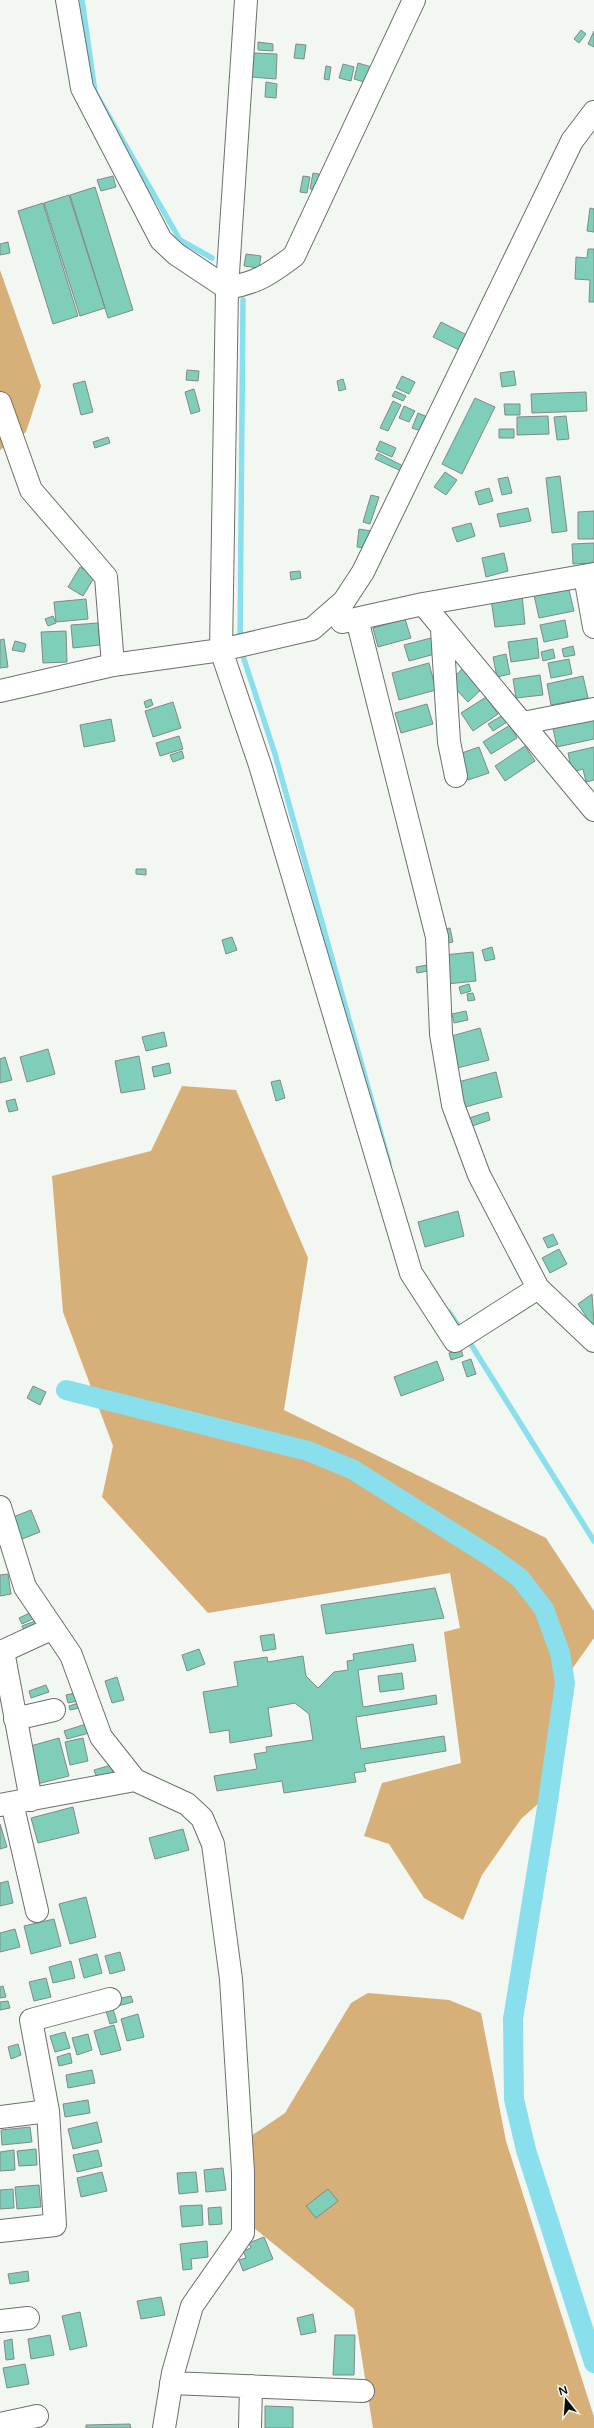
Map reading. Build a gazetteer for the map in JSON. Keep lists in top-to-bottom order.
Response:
{
  "north": "top"
}
